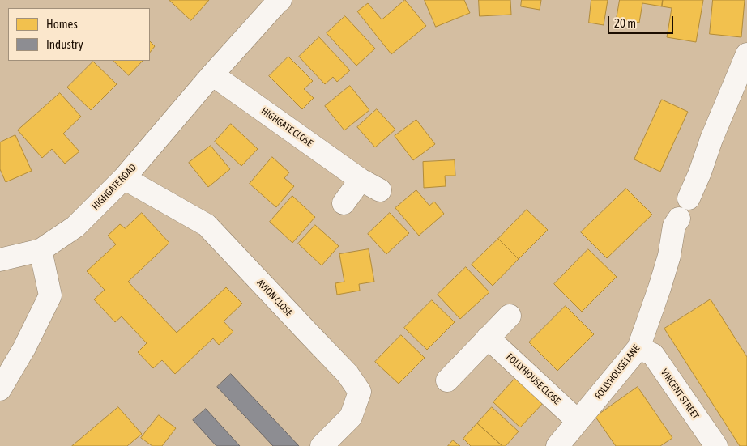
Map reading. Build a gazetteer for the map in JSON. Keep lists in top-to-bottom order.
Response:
{
  "streets": {
    "street": [
      "HIGHGATE CLOSE",
      "HIGHGATE ROAD",
      "AVION CLOSE",
      "FOLLYHOUSE LANE",
      "FOLLYHOUSE CLOSE",
      "VINCENT STREET"
    ]
  },
  "crossings": [
    ["HIGHGATE CLOSE", "HIGHGATE ROAD"],
    ["HIGHGATE ROAD", "AVION CLOSE"],
    ["FOLLYHOUSE LANE", "FOLLYHOUSE CLOSE"],
    ["FOLLYHOUSE LANE", "VINCENT STREET"]
  ],
  "legend": ["Homes", "Industry"],
  "scale_bar": "20 m"
}
